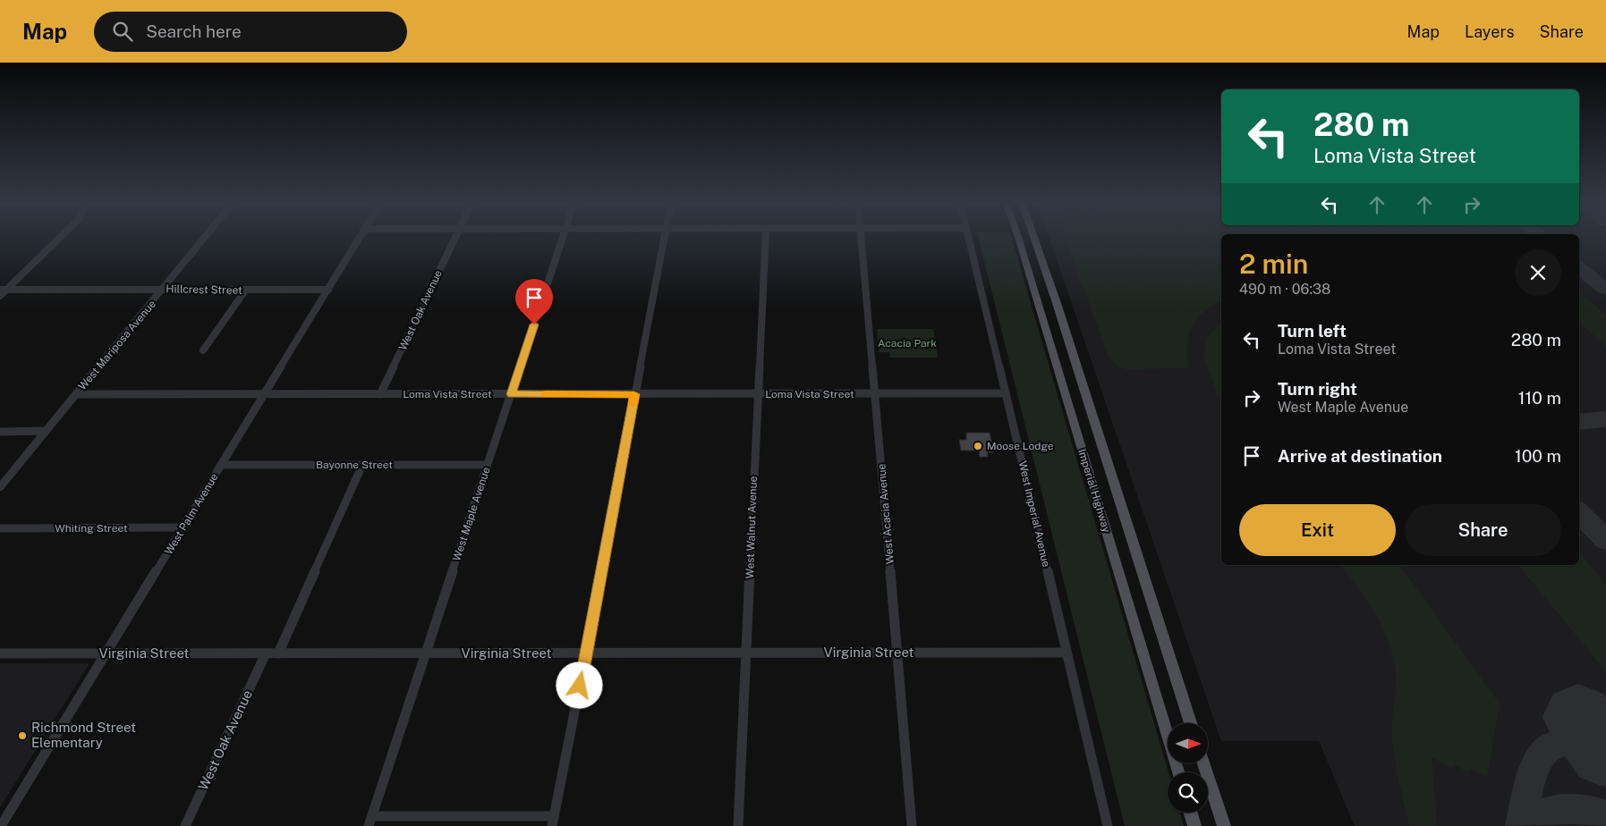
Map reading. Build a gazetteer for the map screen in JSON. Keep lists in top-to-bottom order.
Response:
{
  "streets": {
    "main road": ["Imperial Highway"],
    "street": [
      "Hillcrest Street",
      "West Oak Avenue",
      "West Mariposa Avenue",
      "Loma Vista Street",
      "Bayonne Street",
      "West Palm Avenue",
      "West Maple Avenue",
      "West Acacia Avenue",
      "West Imperial Avenue",
      "West Walnut Avenue",
      "Whiting Street",
      "Virginia Street"
    ]
  },
  "crossings": [
    ["Hillcrest Street", "West Mariposa Avenue"],
    ["Hillcrest Street", "West Palm Avenue"],
    ["West Oak Avenue", "Loma Vista Street"],
    ["West Oak Avenue", "Virginia Street"],
    ["West Mariposa Avenue", "Loma Vista Street"],
    ["Loma Vista Street", "West Palm Avenue"],
    ["Loma Vista Street", "West Maple Avenue"],
    ["Loma Vista Street", "West Acacia Avenue"],
    ["Loma Vista Street", "West Imperial Avenue"],
    ["Loma Vista Street", "West Walnut Avenue"],
    ["Bayonne Street", "West Palm Avenue"],
    ["Bayonne Street", "West Maple Avenue"],
    ["West Palm Avenue", "Whiting Street"],
    ["West Palm Avenue", "Virginia Street"],
    ["West Maple Avenue", "Virginia Street"],
    ["West Acacia Avenue", "Virginia Street"],
    ["West Imperial Avenue", "Virginia Street"],
    ["West Walnut Avenue", "Virginia Street"]
  ],
  "parks": ["Acacia Park"],
  "places": ["Moose Lodge", "Richmond Street Elementary"],
  "north": "right",
  "page": {
    "header": "Map",
    "search": "Search here",
    "nav": ["Map", "Layers", "Share"],
    "turn": ["280 m", "Loma Vista Street"],
    "heading": ["2 min", "490 m · 06:38"],
    "list": [
      {
        "name": "Turn left",
        "note": "Loma Vista Street",
        "value": "280 m"
      },
      {
        "name": "Turn right",
        "note": "West Maple Avenue",
        "value": "110 m"
      },
      {
        "name": "Arrive at destination",
        "value": "100 m"
      }
    ],
    "buttons": ["Exit", "Share"]
  }
}
